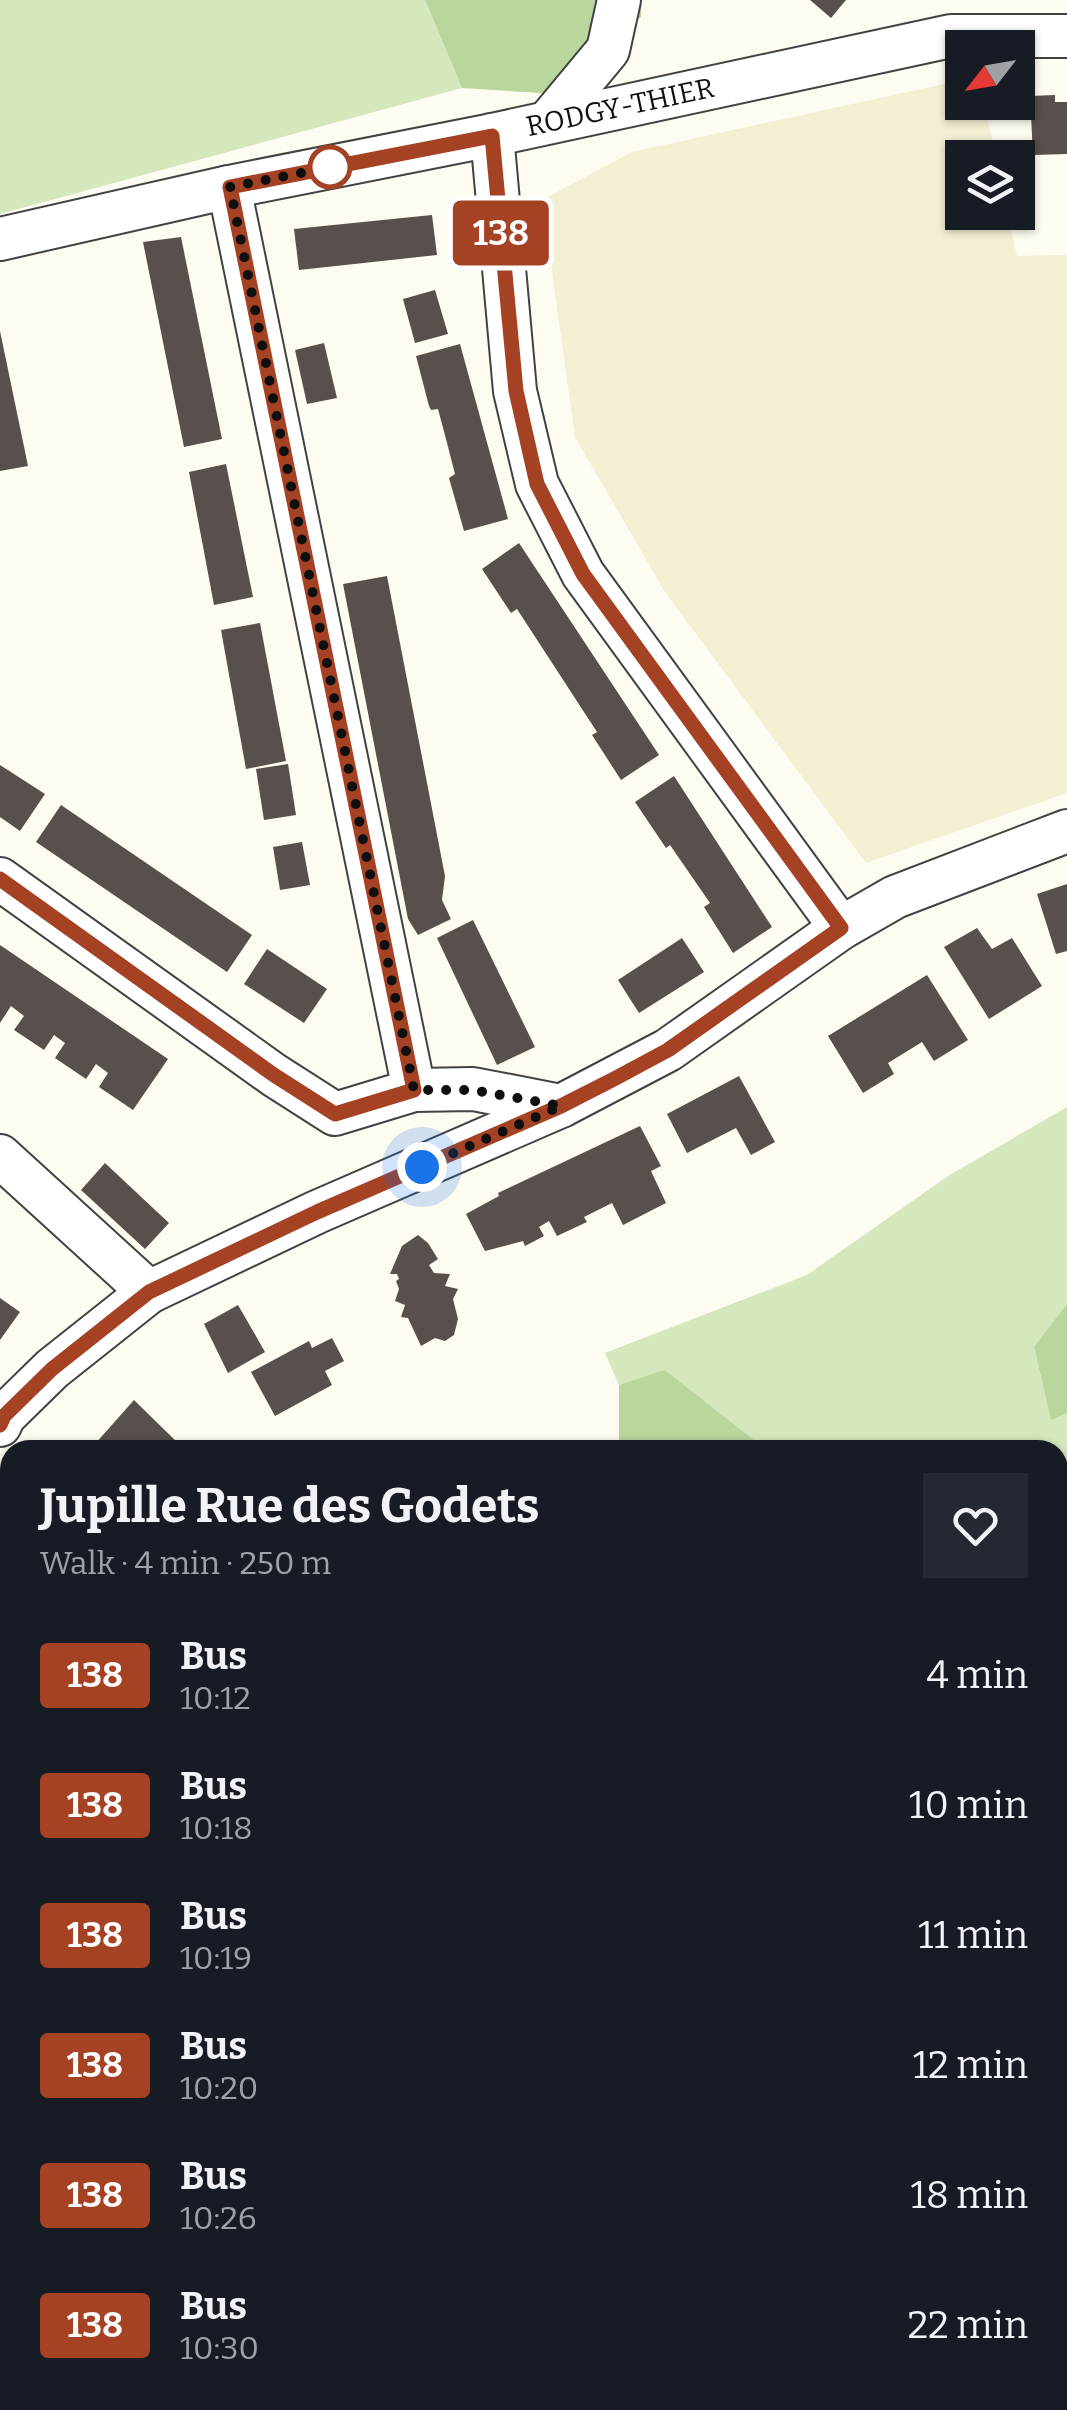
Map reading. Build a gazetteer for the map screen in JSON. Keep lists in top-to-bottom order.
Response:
{
  "streets": {
    "street": ["RODGY-THIER"]
  },
  "lines": ["bus line 138"],
  "north": "bottom left",
  "page": {
    "on_map": "138",
    "heading": ["Jupille Rue des Godets", "Walk · 4 min · 250 m"],
    "list": [
      {
        "mark": "138",
        "name": "Bus",
        "note": "10:12",
        "value": "4 min"
      },
      {
        "mark": "138",
        "name": "Bus",
        "note": "10:18",
        "value": "10 min"
      },
      {
        "mark": "138",
        "name": "Bus",
        "note": "10:19",
        "value": "11 min"
      },
      {
        "mark": "138",
        "name": "Bus",
        "note": "10:20",
        "value": "12 min"
      },
      {
        "mark": "138",
        "name": "Bus",
        "note": "10:26",
        "value": "18 min"
      },
      {
        "mark": "138",
        "name": "Bus",
        "note": "10:30",
        "value": "22 min"
      }
    ]
  }
}
